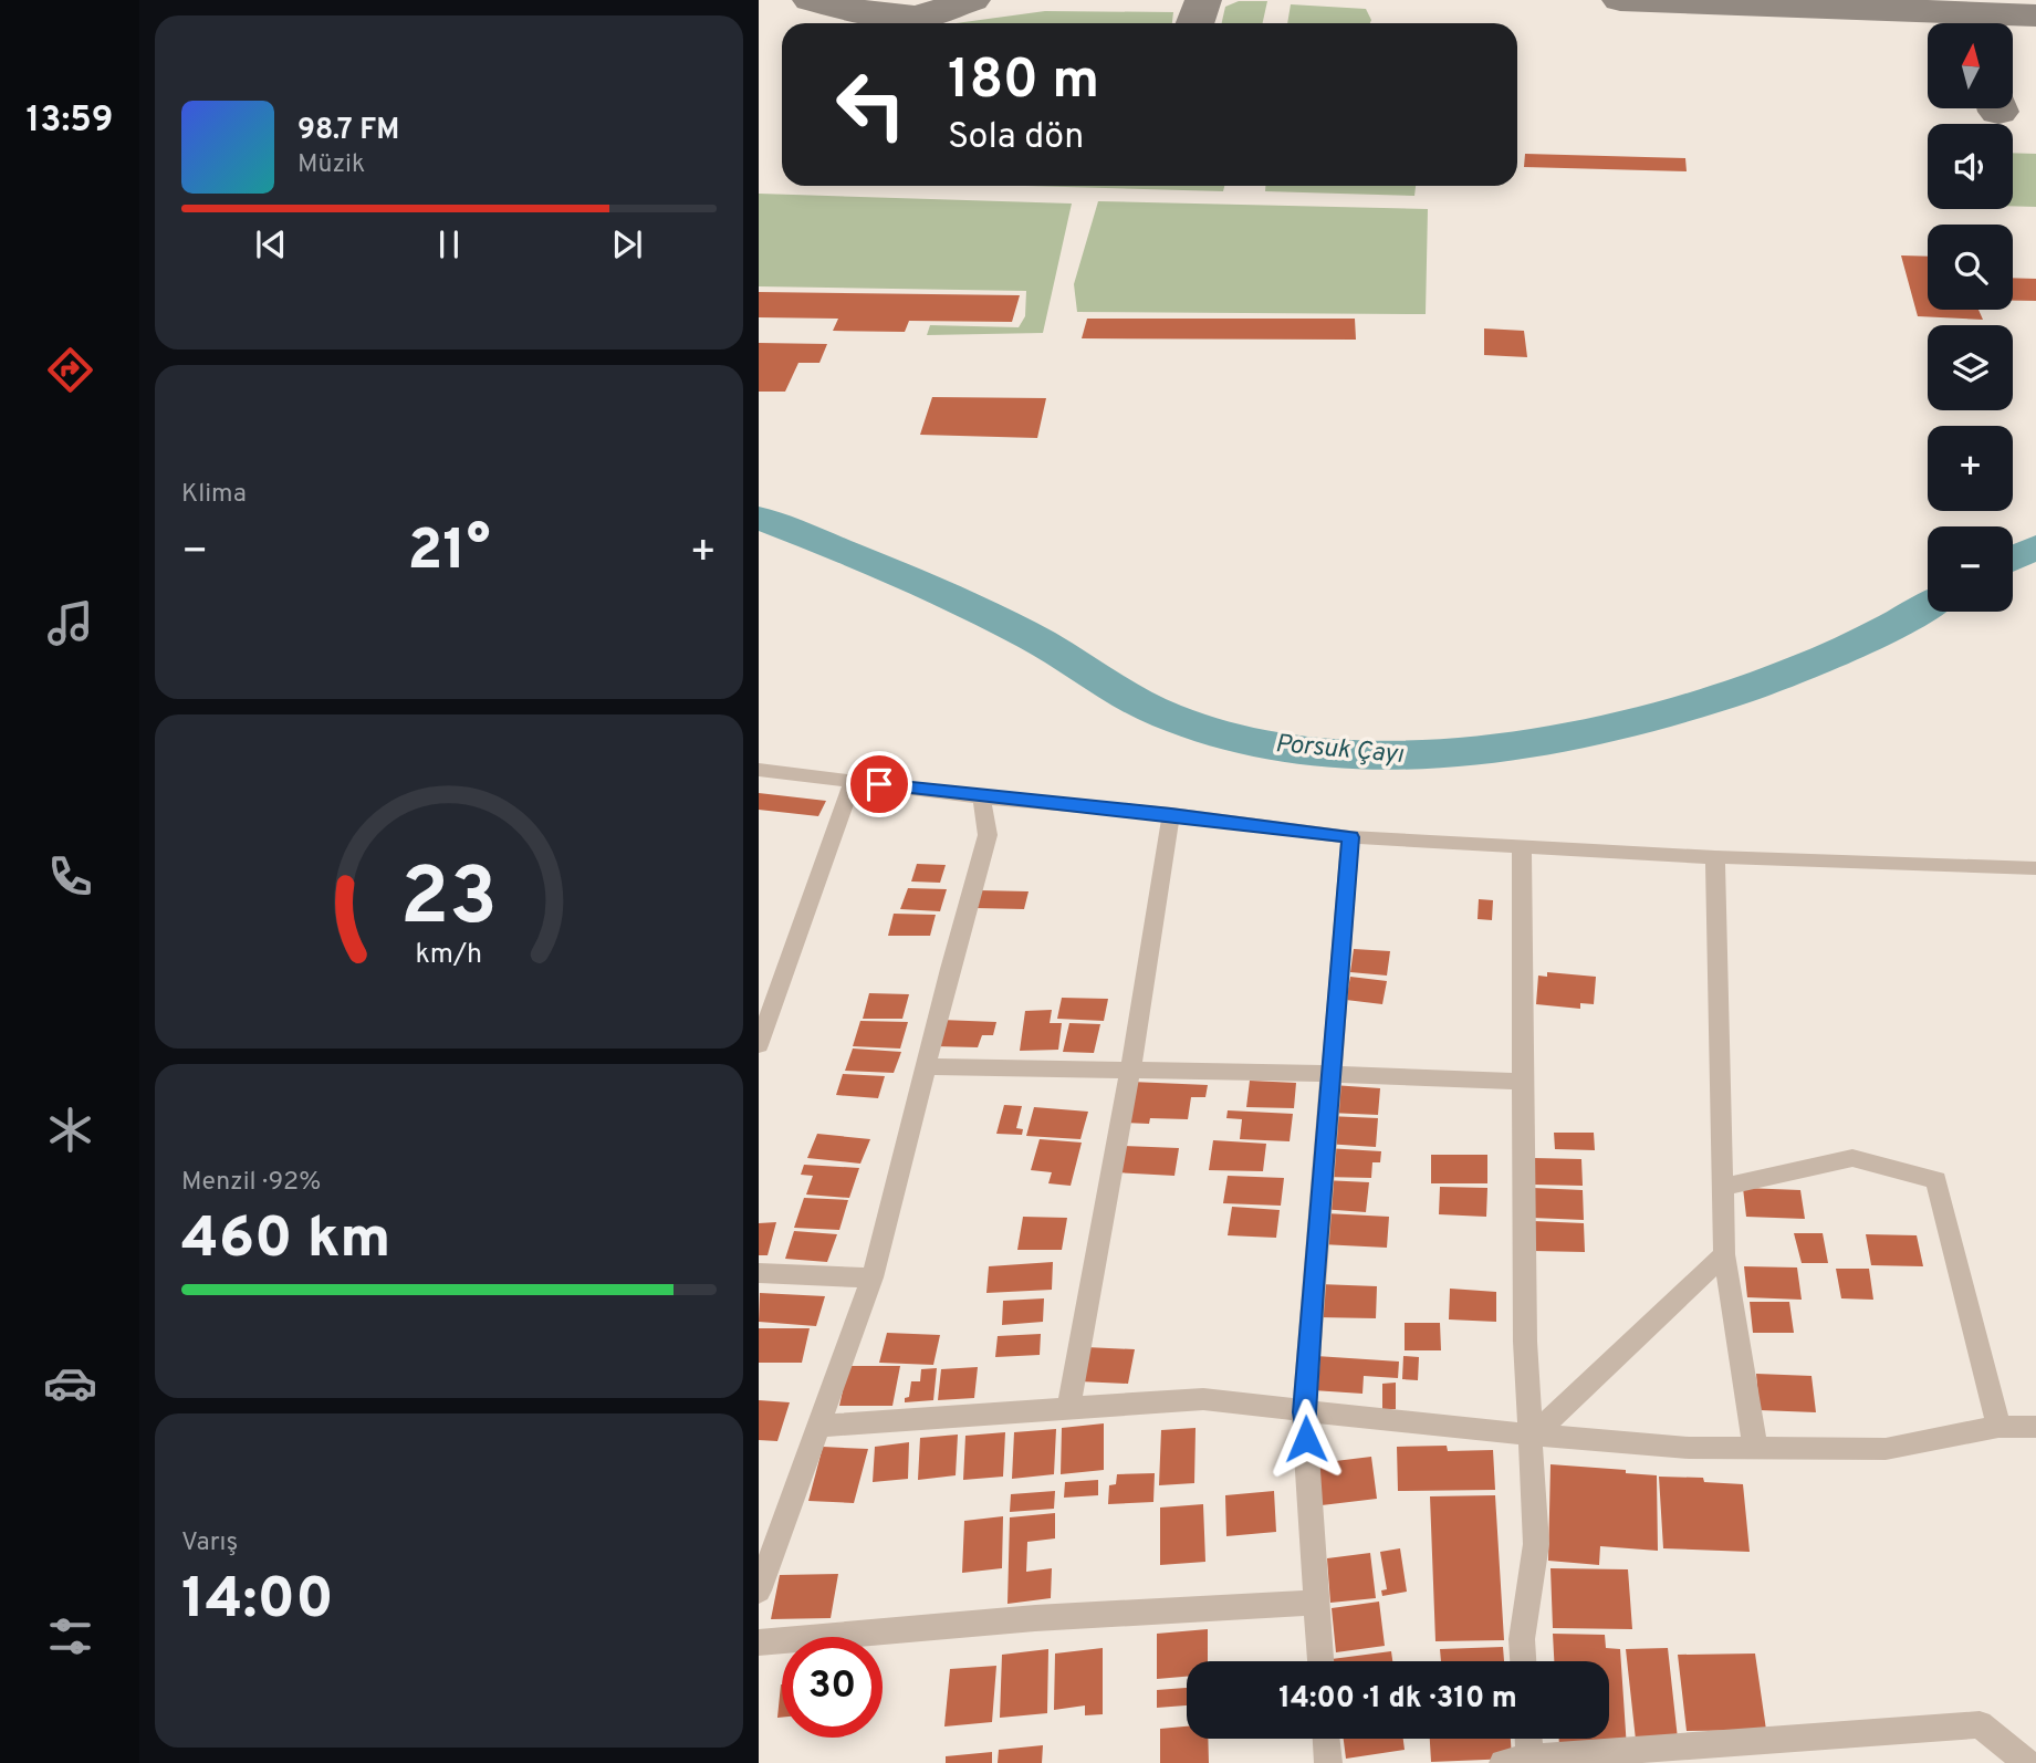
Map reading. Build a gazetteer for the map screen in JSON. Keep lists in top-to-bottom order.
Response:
{
  "water": ["Porsuk Çayı"],
  "north": "top",
  "page": {
    "tabs": "13:59",
    "map_buttons": ["+", "−"],
    "turn": ["180 m", "Sola dön"],
    "song": ["98.7 FM", "Müzik"],
    "tile": [
      "Klima",
      ["Menzil · 92%", "460 km"],
      ["Varış", "14:00"]
    ],
    "heat": ["−", "21°", "+"],
    "limit": "30",
    "trip": "14:00 · 1 dk · 310 m",
    "gauge": ["23", "km/h"]
  }
}
